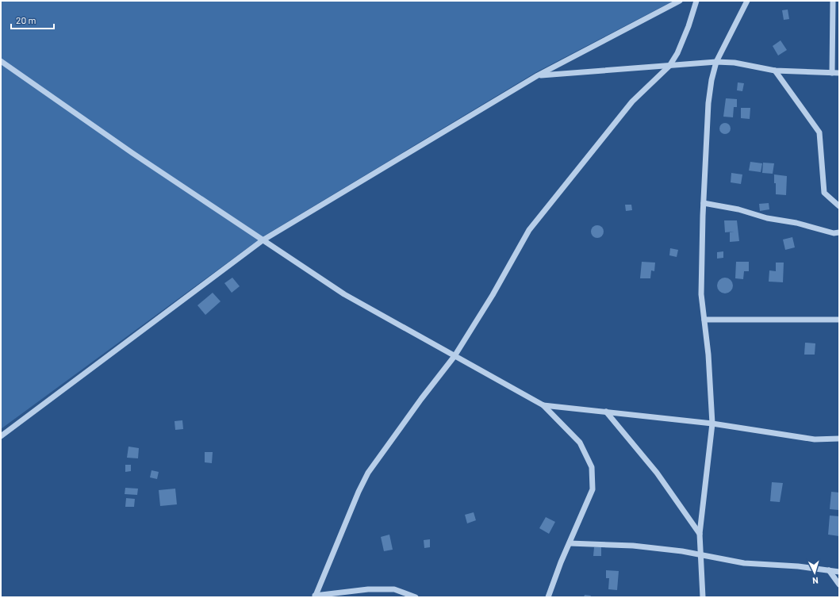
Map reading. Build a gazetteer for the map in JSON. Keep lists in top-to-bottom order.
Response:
{
  "scale_bar": "20 m",
  "north": "bottom"
}
